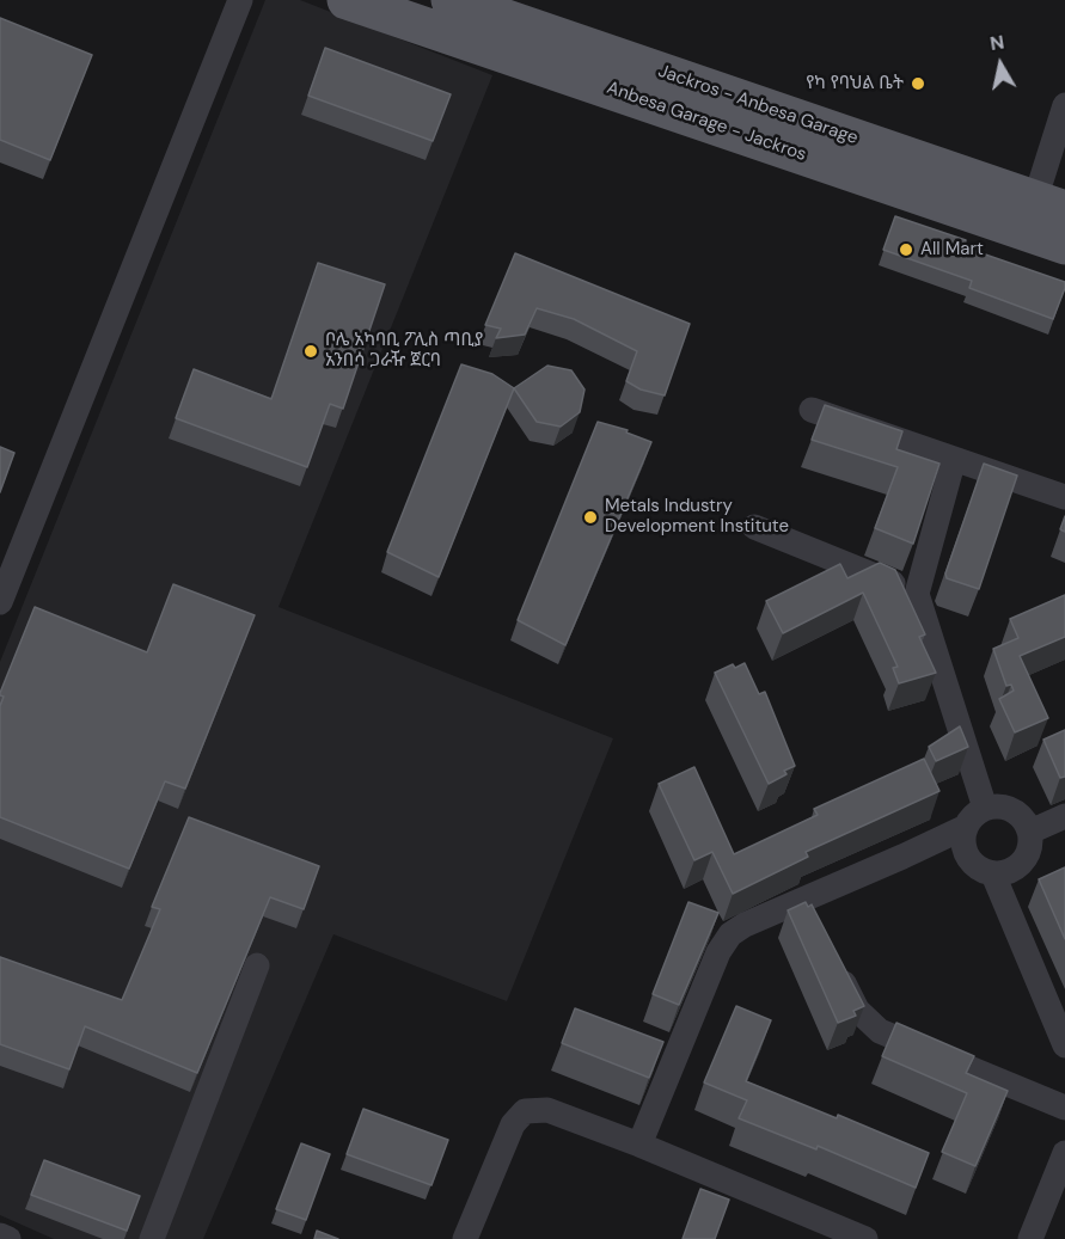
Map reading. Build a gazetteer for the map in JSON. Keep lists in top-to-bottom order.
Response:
{
  "streets": {
    "main road": ["Jackros - Anbesa Garage", "Anbesa Garage - Jackros"]
  },
  "crossings": [
    ["Jackros - Anbesa Garage", "Anbesa Garage - Jackros"]
  ],
  "places": [
    "የካ የባህል ቤት",
    "All Mart",
    "ቦሌ አካባቢ ፖሊስ ጣቢያ አንበሳ ጋራዥ ጀርባ",
    "Metals Industry Development Institute"
  ],
  "north": "top"
}
